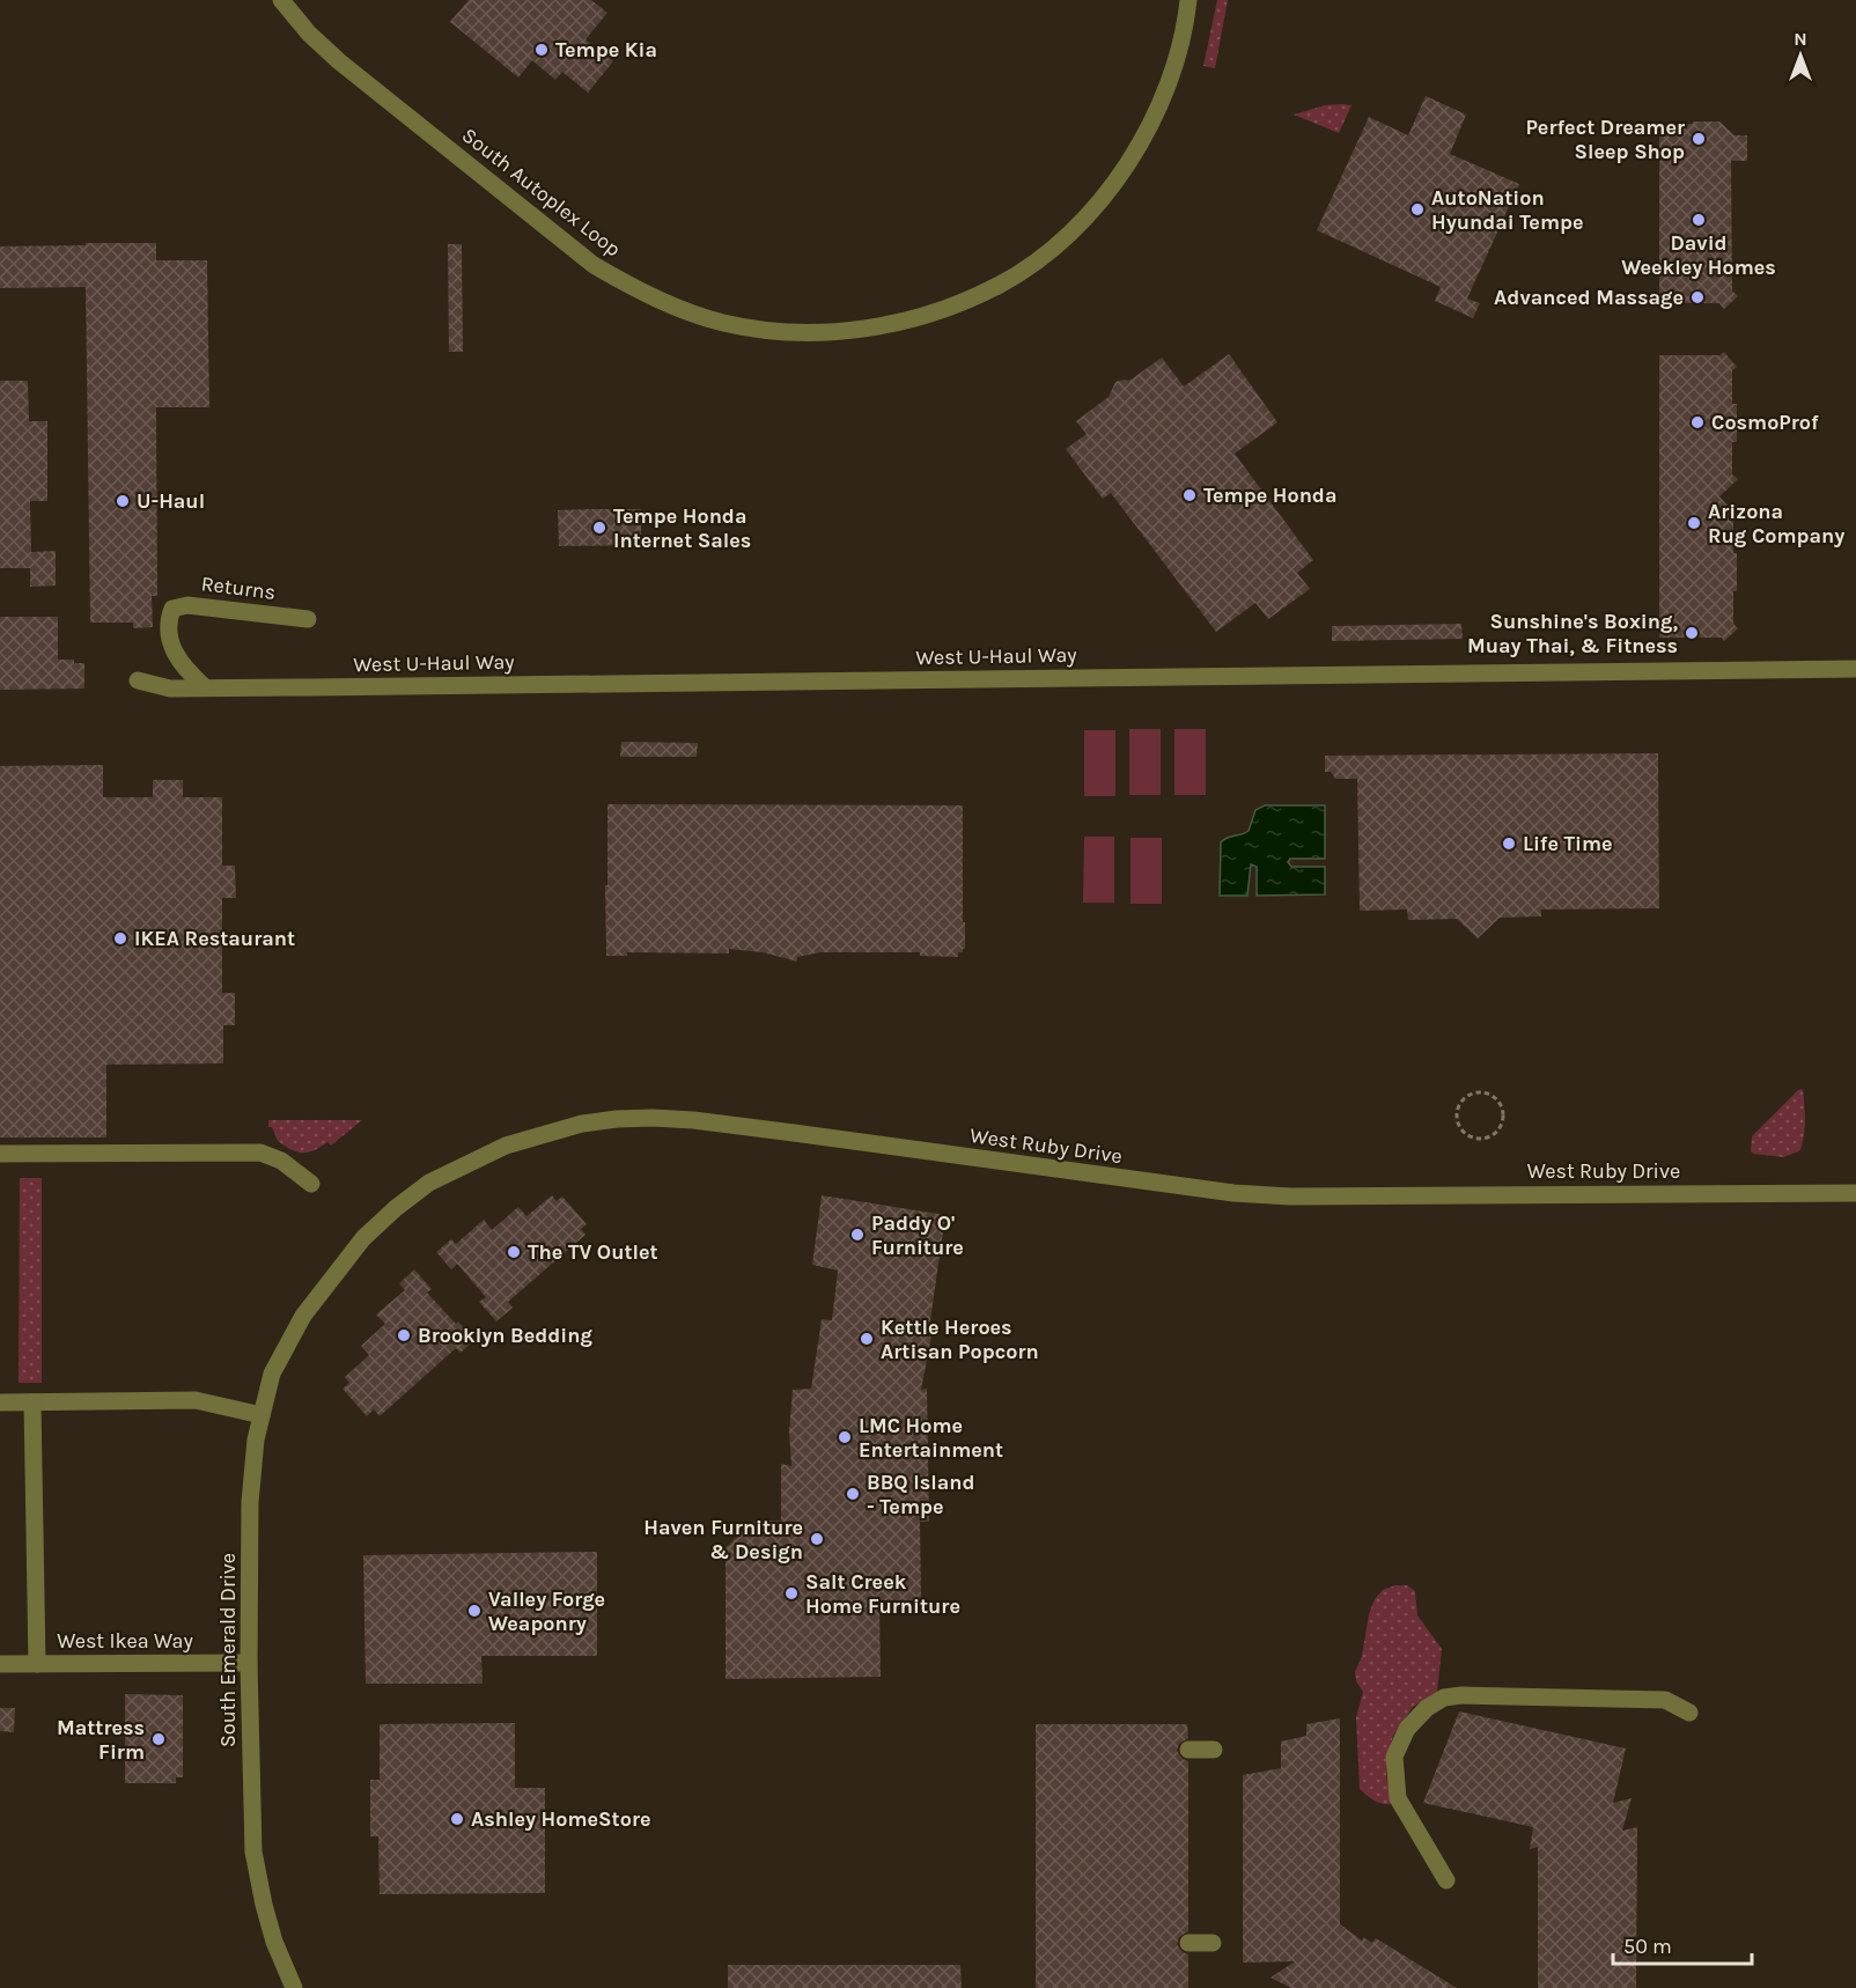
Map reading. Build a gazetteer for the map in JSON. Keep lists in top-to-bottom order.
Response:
{
  "streets": {
    "street": [
      "South Autoplex Loop",
      "Returns",
      "West U-Haul Way",
      "West Ruby Drive",
      "West Ikea Way",
      "South Emerald Drive"
    ]
  },
  "crossings": [
    ["Returns", "West U-Haul Way"],
    ["West Ruby Drive", "South Emerald Drive"],
    ["West Ikea Way", "South Emerald Drive"]
  ],
  "places": [
    "Tempe Kia",
    "Perfect Dreamer Sleep Shop",
    "AutoNation Hyundai Tempe",
    "David Weekley Homes",
    "Advanced Massage",
    "CosmoProf",
    "Tempe Honda",
    "U-Haul",
    "Arizona Rug Company",
    "Tempe Honda Internet Sales",
    "Sunshine's Boxing, Muay Thai, & Fitness",
    "Life Time",
    "IKEA Restaurant",
    "Paddy O' Furniture",
    "The TV Outlet",
    "Brooklyn Bedding",
    "Kettle Heroes Artisan Popcorn",
    "LMC Home Entertainment",
    "BBQ Island - Tempe",
    "Haven Furniture & Design",
    "Salt Creek Home Furniture",
    "Valley Forge Weaponry",
    "Mattress Firm",
    "Ashley HomeStore"
  ],
  "scale_bar": "50 m",
  "north": "top"
}
